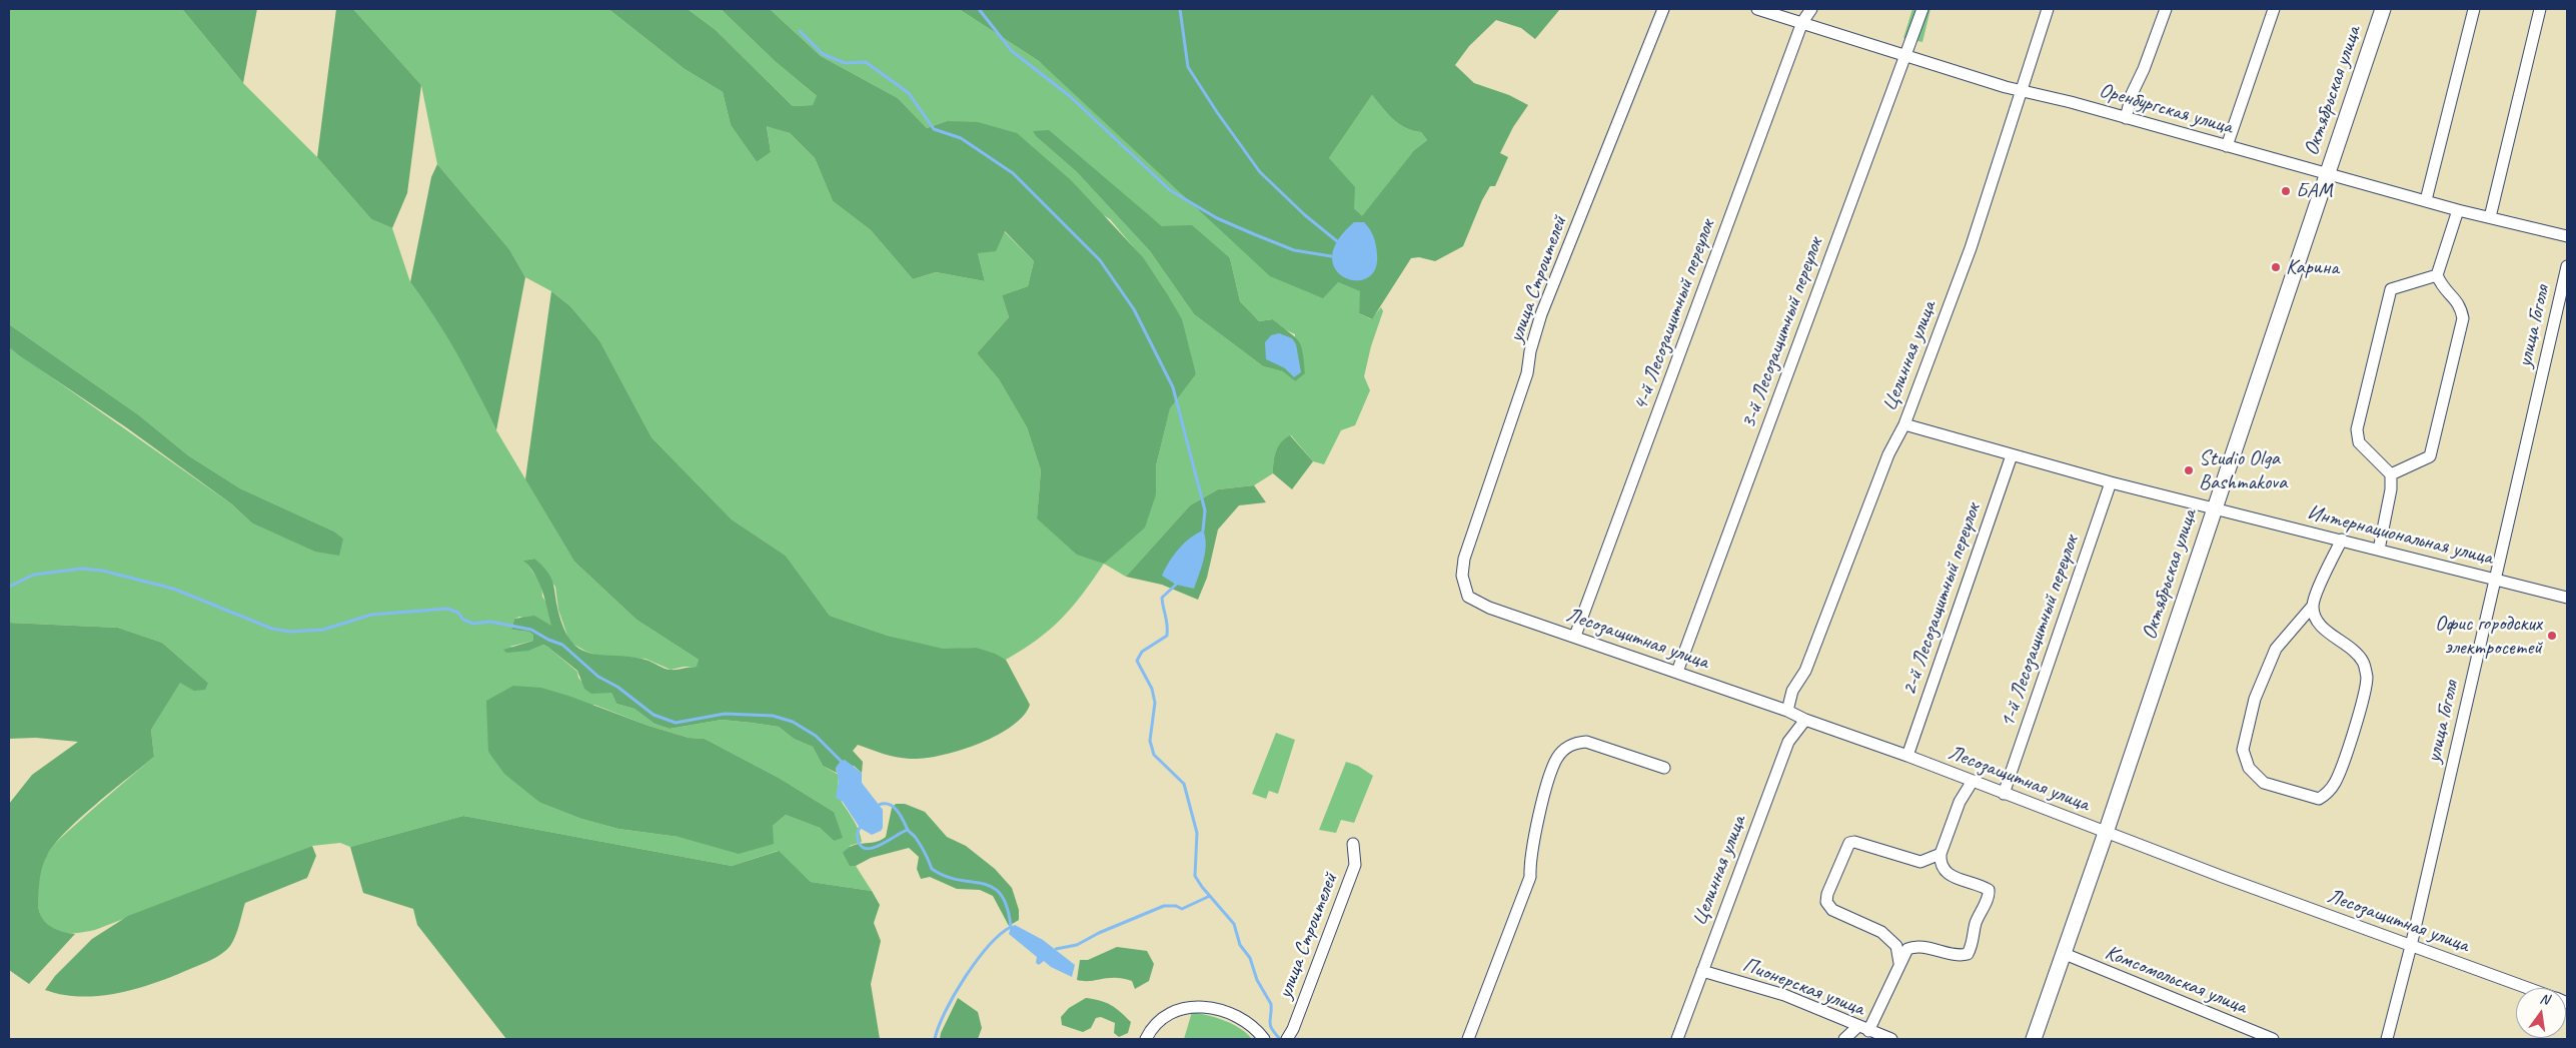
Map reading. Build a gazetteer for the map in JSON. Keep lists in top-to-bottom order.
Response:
{
  "streets": {
    "street": [
      "Октябрьская улица",
      "Оренбургская улица",
      "улица Строителей",
      "4-й Лесозащитный переулок",
      "улица Гоголя",
      "3-й Лесозащитный переулок",
      "Целинная улица",
      "Интернациональная улица",
      "2-й Лесозащитный переулок",
      "1-й Лесозащитный переулок",
      "Лесозащитная улица",
      "Комсомольская улица",
      "Пионерская улица"
    ]
  },
  "crossings": [
    ["Октябрьская улица", "Оренбургская улица"],
    ["Октябрьская улица", "Интернациональная улица"],
    ["Октябрьская улица", "Лесозащитная улица"],
    ["Октябрьская улица", "Комсомольская улица"],
    ["Оренбургская улица", "4-й Лесозащитный переулок"],
    ["Оренбургская улица", "3-й Лесозащитный переулок"],
    ["Оренбургская улица", "Целинная улица"],
    ["улица Строителей", "Лесозащитная улица"],
    ["4-й Лесозащитный переулок", "Лесозащитная улица"],
    ["улица Гоголя", "Интернациональная улица"],
    ["улица Гоголя", "Лесозащитная улица"],
    ["3-й Лесозащитный переулок", "Лесозащитная улица"],
    ["Целинная улица", "Интернациональная улица"],
    ["Целинная улица", "Лесозащитная улица"],
    ["Целинная улица", "Пионерская улица"],
    ["Интернациональная улица", "2-й Лесозащитный переулок"],
    ["Интернациональная улица", "1-й Лесозащитный переулок"],
    ["2-й Лесозащитный переулок", "Лесозащитная улица"],
    ["1-й Лесозащитный переулок", "Лесозащитная улица"]
  ],
  "places": [
    "БАМ",
    "Карина",
    "Studio Olga Bashmakova",
    "Офис городских электросетей"
  ],
  "north": "top"
}
